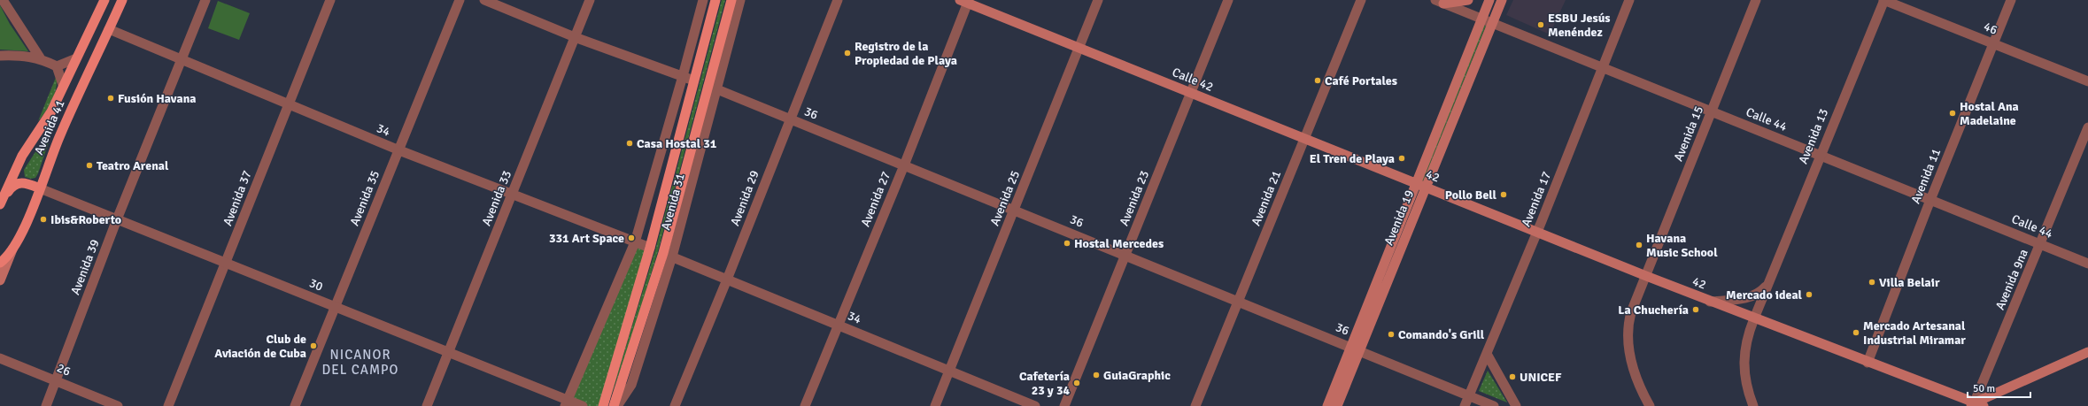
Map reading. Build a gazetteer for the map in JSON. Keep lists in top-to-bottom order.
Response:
{
  "streets": {
    "main road": [
      "Calle 42",
      "Avenida 41",
      "42",
      "Avenida 31",
      "Avenida 19"
    ],
    "street": [
      "46",
      "36",
      "Calle 44",
      "34",
      "Avenida 15",
      "Avenida 13",
      "Avenida 11",
      "Avenida 37",
      "Avenida 35",
      "Avenida 33",
      "Avenida 29",
      "Avenida 25",
      "Avenida 23",
      "Avenida 21",
      "Avenida 27",
      "Avenida 17",
      "Avenida 39",
      "Avenida 9na",
      "30",
      "26"
    ]
  },
  "crossings": [
    ["46", "Avenida 13"],
    ["46", "Avenida 11"],
    ["Calle 42", "42"],
    ["Calle 42", "Avenida 25"],
    ["Calle 42", "Avenida 23"],
    ["Calle 42", "Avenida 21"],
    ["Calle 42", "Avenida 27"],
    ["Calle 42", "Avenida 19"],
    ["36", "Avenida 29"],
    ["36", "Avenida 25"],
    ["36", "Avenida 23"],
    ["36", "Avenida 21"],
    ["36", "Avenida 27"],
    ["36", "Avenida 17"],
    ["36", "Avenida 31"],
    ["36", "Avenida 19"],
    ["Calle 44", "Avenida 15"],
    ["Calle 44", "Avenida 13"],
    ["Calle 44", "Avenida 11"],
    ["Calle 44", "Avenida 17"],
    ["Calle 44", "Avenida 19"],
    ["Calle 44", "Avenida 9na"],
    ["Avenida 41", "34"],
    ["Avenida 41", "30"],
    ["34", "Avenida 37"],
    ["34", "Avenida 35"],
    ["34", "Avenida 33"],
    ["34", "Avenida 29"],
    ["34", "Avenida 25"],
    ["34", "Avenida 27"],
    ["34", "Avenida 31"],
    ["34", "Avenida 39"],
    ["Avenida 15", "42"],
    ["Avenida 13", "42"],
    ["42", "Avenida 11"],
    ["42", "Avenida 17"],
    ["42", "Avenida 19"],
    ["42", "Avenida 9na"],
    ["Avenida 37", "30"],
    ["Avenida 35", "30"],
    ["Avenida 33", "30"],
    ["Avenida 31", "30"],
    ["Avenida 39", "30"],
    ["Avenida 39", "26"]
  ],
  "districts": ["NICANOR DEL CAMPO"],
  "places": [
    "ESBU Jesús Menéndez",
    "Registro de la Propiedad de Playa",
    "Café Portales",
    "Fusión Havana",
    "Hostal Ana Madelaine",
    "Casa Hostal 31",
    "El Tren de Playa",
    "Teatro Arenal",
    "Pollo Bell",
    "Ibis&Roberto",
    "331 Art Space",
    "Hostal Mercedes",
    "Havana Music School",
    "Villa Belair",
    "Mercado ideal",
    "La Chuchería",
    "Mercado Artesanal Industrial Miramar",
    "Comando's Grill",
    "Club de Aviación de Cuba",
    "GuiaGraphic",
    "UNICEF",
    "Cafetería 23 y 34"
  ],
  "scale_bar": "50 m"
}
